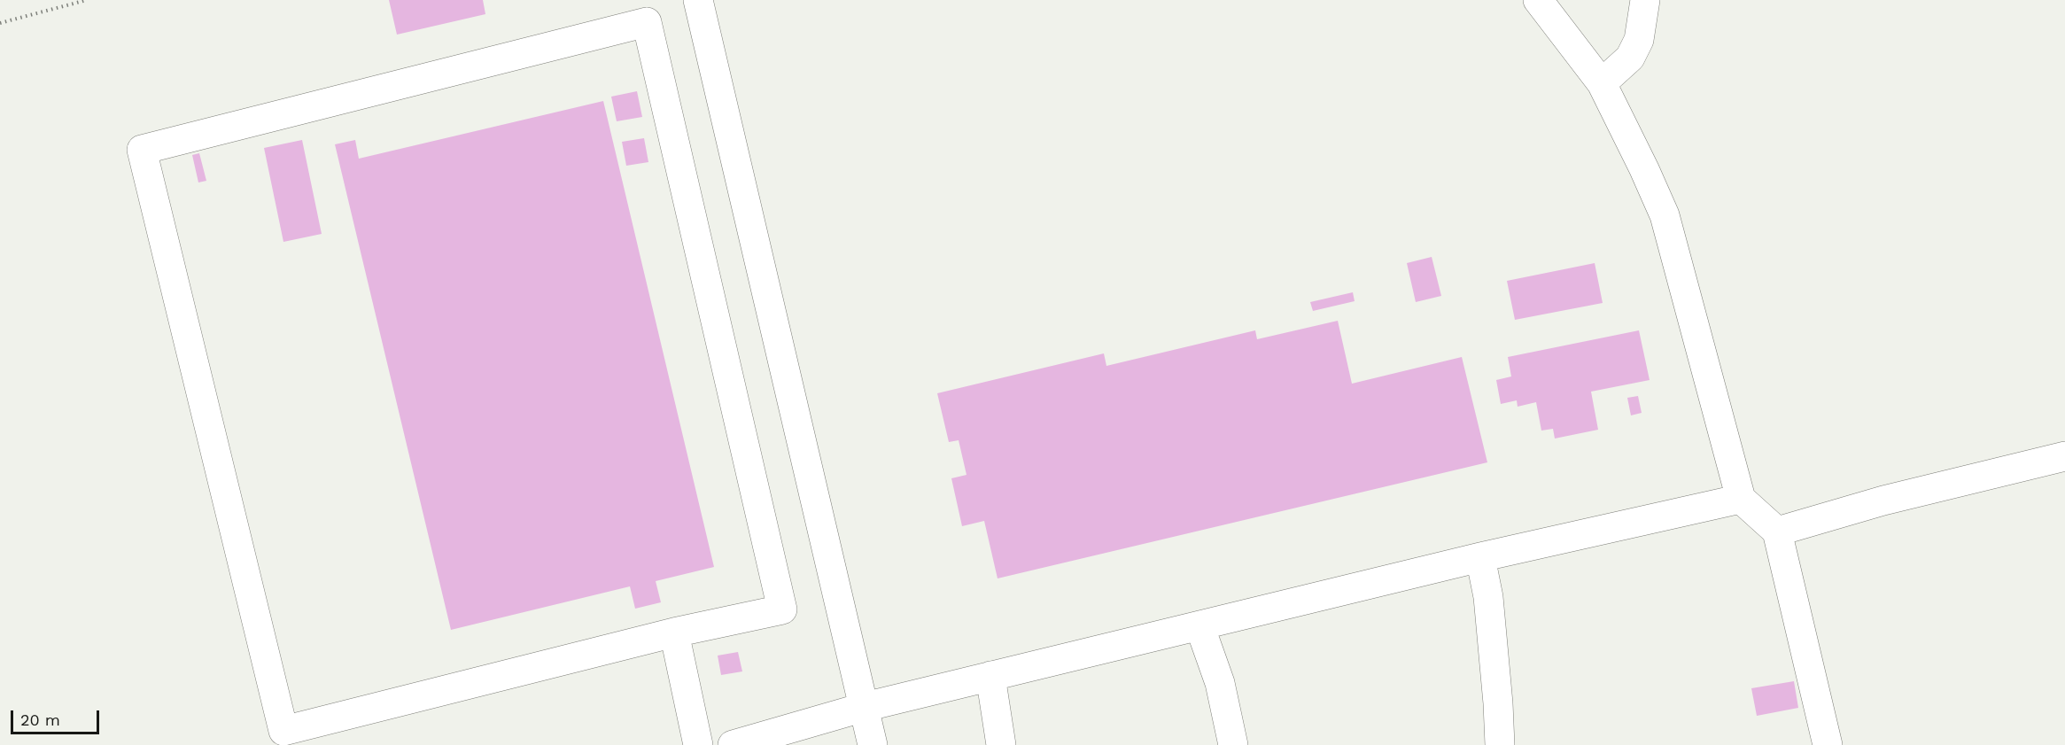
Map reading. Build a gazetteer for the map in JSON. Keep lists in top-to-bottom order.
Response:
{
  "scale_bar": "20 m"
}
